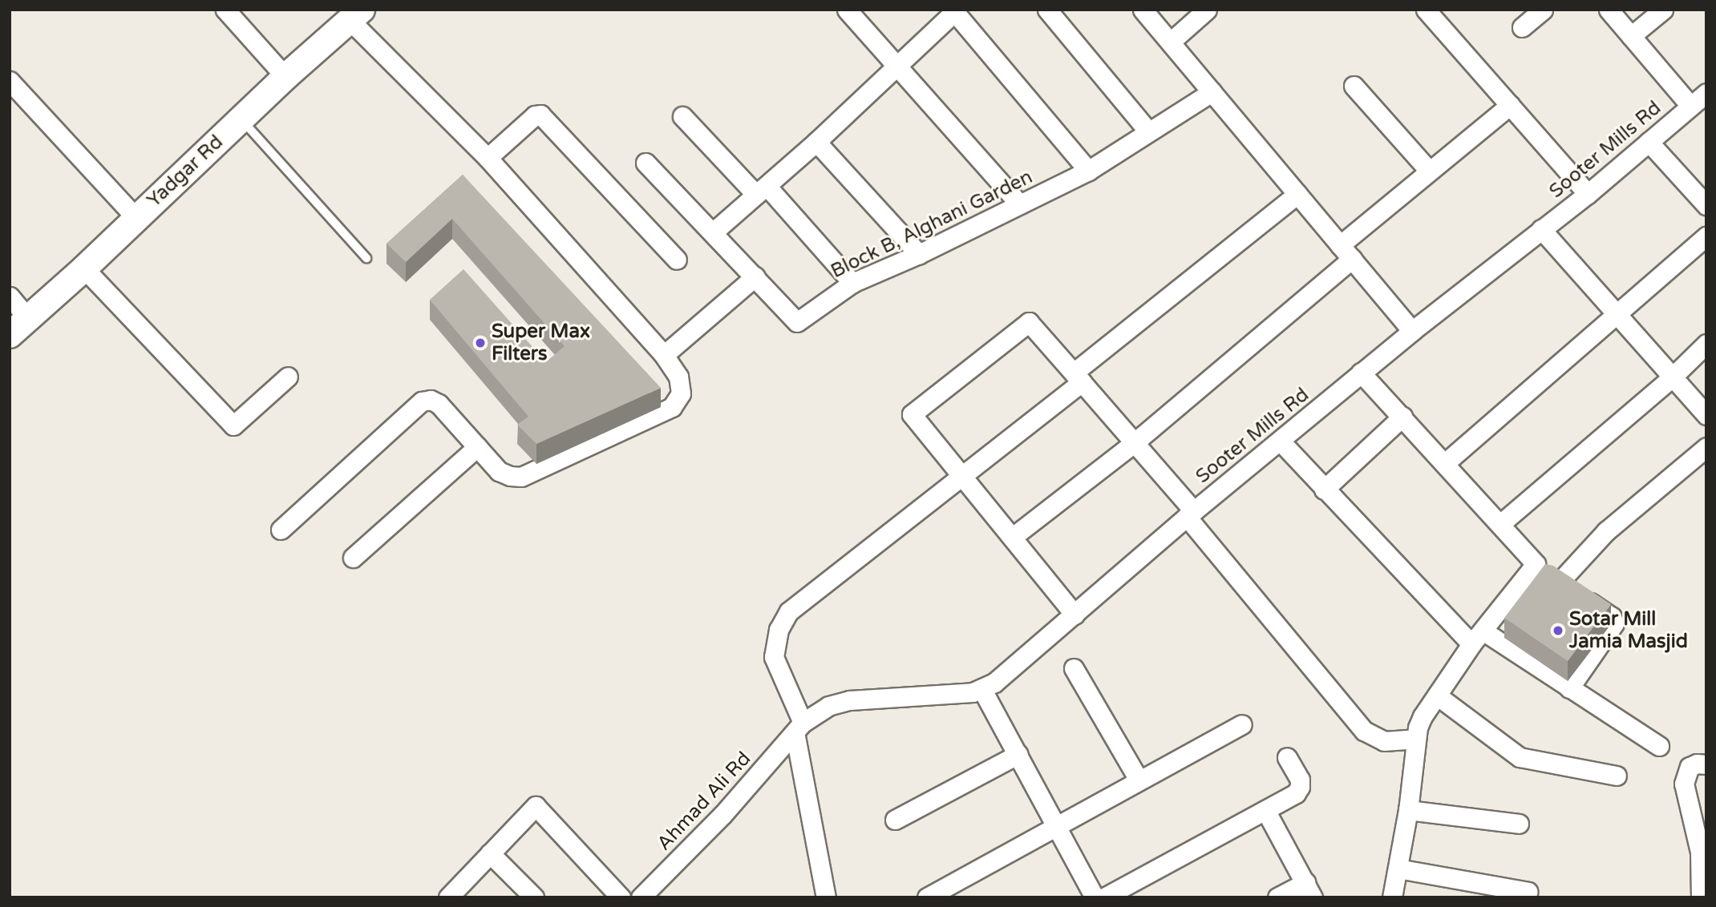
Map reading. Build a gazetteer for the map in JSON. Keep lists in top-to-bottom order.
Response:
{
  "streets": {
    "street": [
      "Sooter Mills Rd",
      "Yadgar Rd",
      "Block B, Alghani Garden",
      "Ahmad Ali Rd"
    ]
  },
  "crossings": [
    ["Sooter Mills Rd", "Ahmad Ali Rd"]
  ],
  "places": ["Super Max Filters", "Sotar Mill Jamia Masjid"]
}
